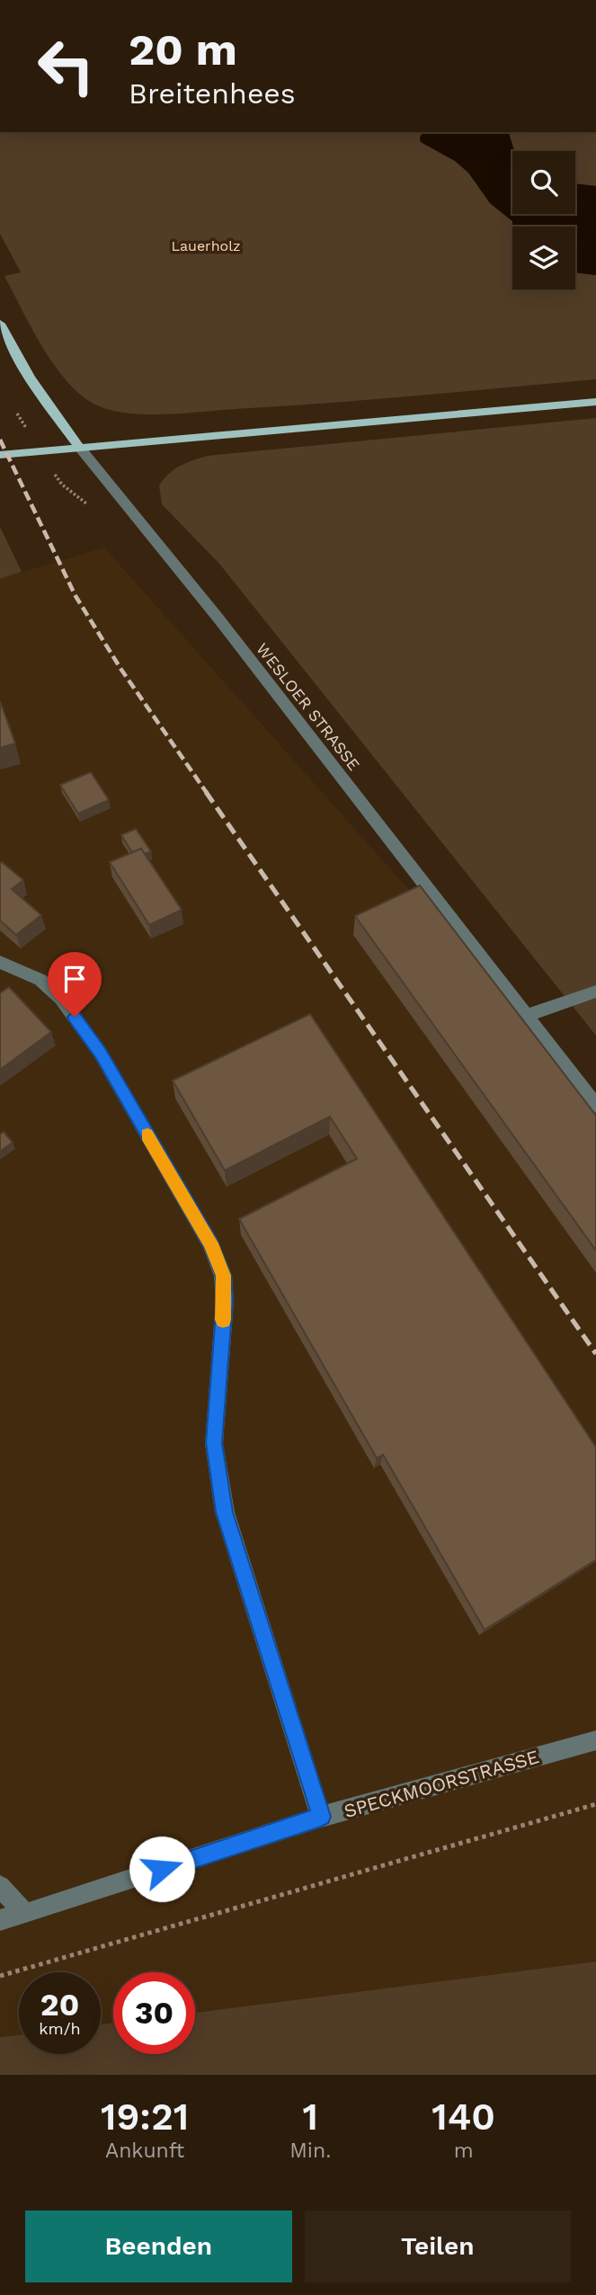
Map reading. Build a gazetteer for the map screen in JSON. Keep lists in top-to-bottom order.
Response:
{
  "streets": {
    "main road": ["WESLOER STRASSE"],
    "street": ["SPECKMOORSTRASSE"]
  },
  "parks": ["Lauerholz"],
  "page": {
    "turn": ["20 m", "Breitenhees"],
    "speed": "20 km/h",
    "limit": "30",
    "eta": [
      "19:21",
      "Ankunft",
      "1",
      "Min.",
      "140",
      "m"
    ],
    "buttons": ["Beenden", "Teilen"]
  }
}
